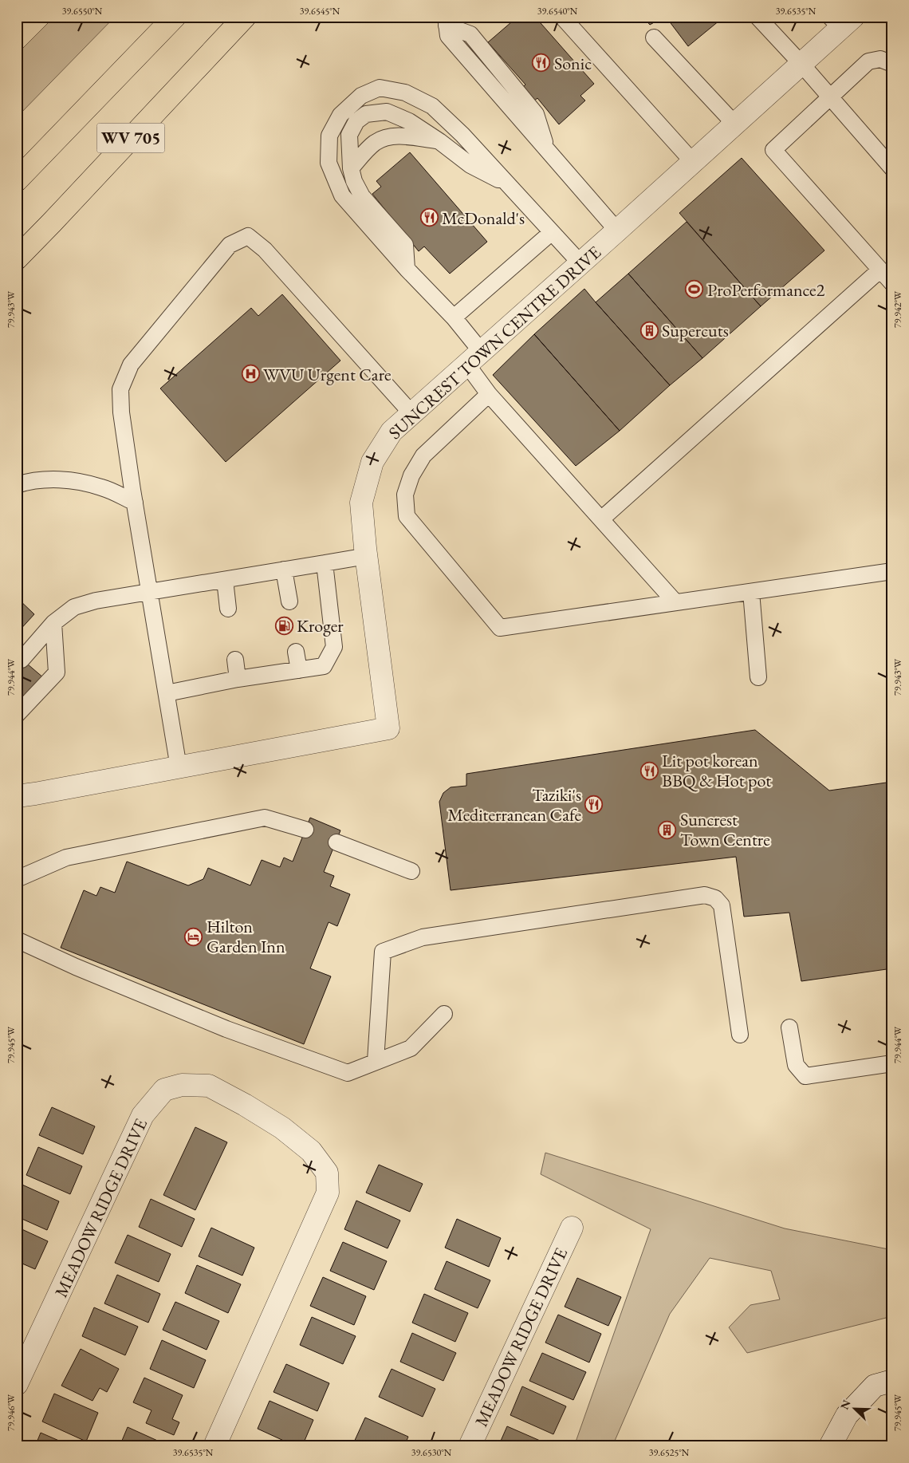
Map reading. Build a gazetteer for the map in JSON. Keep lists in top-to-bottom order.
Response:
{
  "streets": {
    "main road": ["WV 705"],
    "street": ["SUNCREST TOWN CENTRE DRIVE", "MEADOW RIDGE DRIVE"]
  },
  "places": {
    "restaurant": [
      "Sonic",
      "McDonald's",
      "Lit pot korean BBQ & Hot pot",
      "Taziki's Mediterranean Cafe"
    ],
    "sports": ["ProPerformance2"],
    "building": ["Supercuts", "Suncrest Town Centre"],
    "hospital": ["WVU Urgent Care"],
    "fuel station": ["Kroger"],
    "hotel": ["Hilton Garden Inn"]
  },
  "north": "top left",
  "coordinates": [
    "39.6550°N",
    "39.6545°N",
    "39.6540°N",
    "39.6535°N",
    "79.942°W",
    "79.943°W",
    "79.944°W",
    "79.945°W",
    "79.946°W",
    "39.6530°N",
    "39.6525°N"
  ]
}
